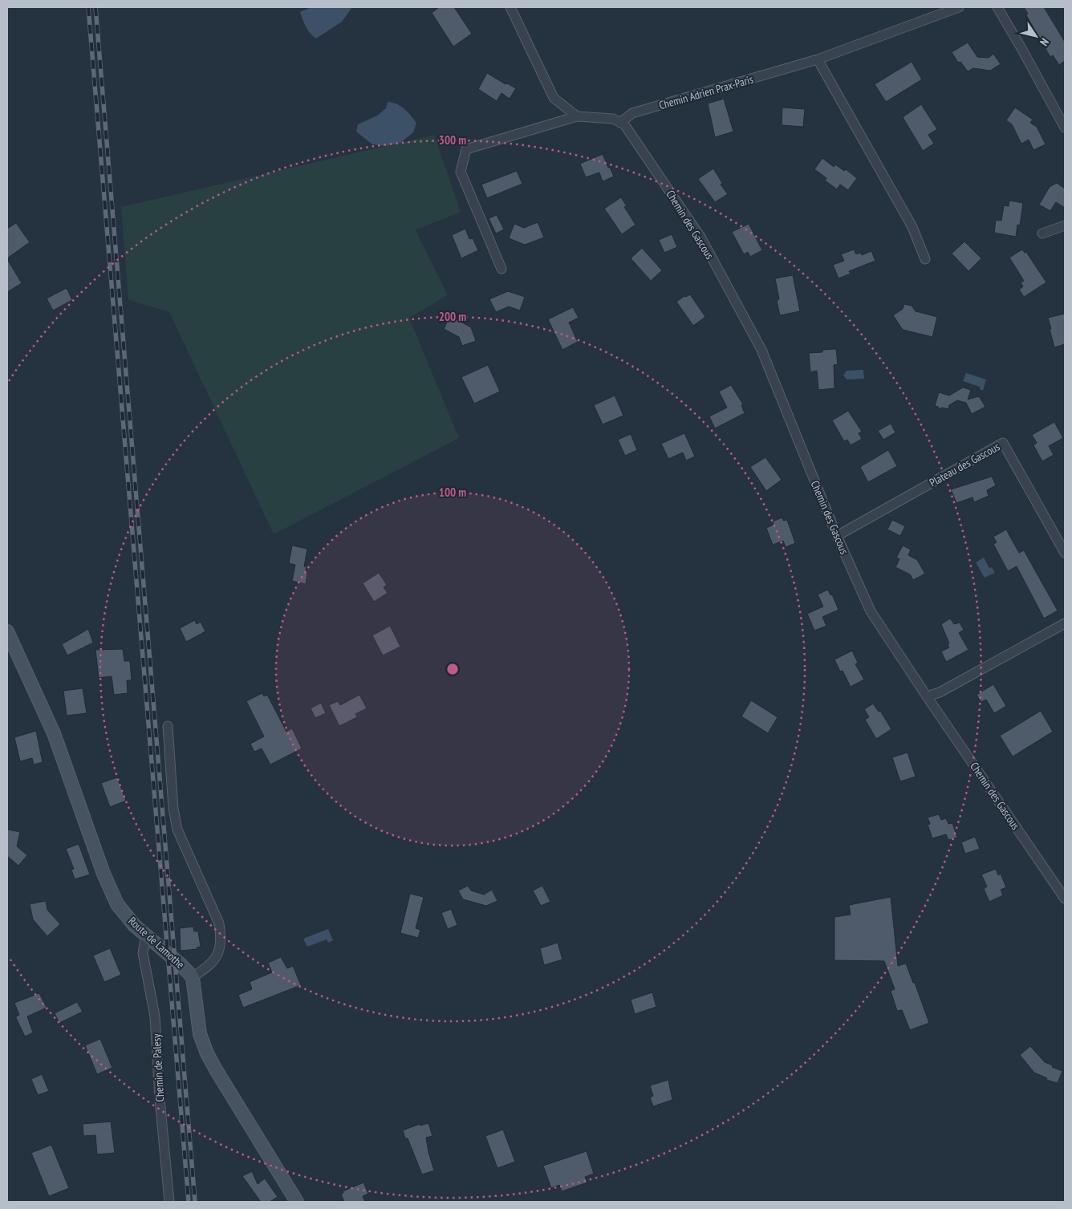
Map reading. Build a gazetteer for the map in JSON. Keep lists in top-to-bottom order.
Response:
{
  "streets": {
    "street": [
      "Chemin Adrien Prax-Paris",
      "Chemin des Gascous",
      "Plateau des Gascous",
      "Route de Lamothe",
      "Chemin de Palesy"
    ]
  },
  "crossings": [
    ["Chemin Adrien Prax-Paris", "Chemin des Gascous"],
    ["Chemin des Gascous", "Plateau des Gascous"],
    ["Route de Lamothe", "Chemin de Palesy"]
  ],
  "north": "bottom right",
  "rings": ["300 m", "200 m", "100 m"]
}
